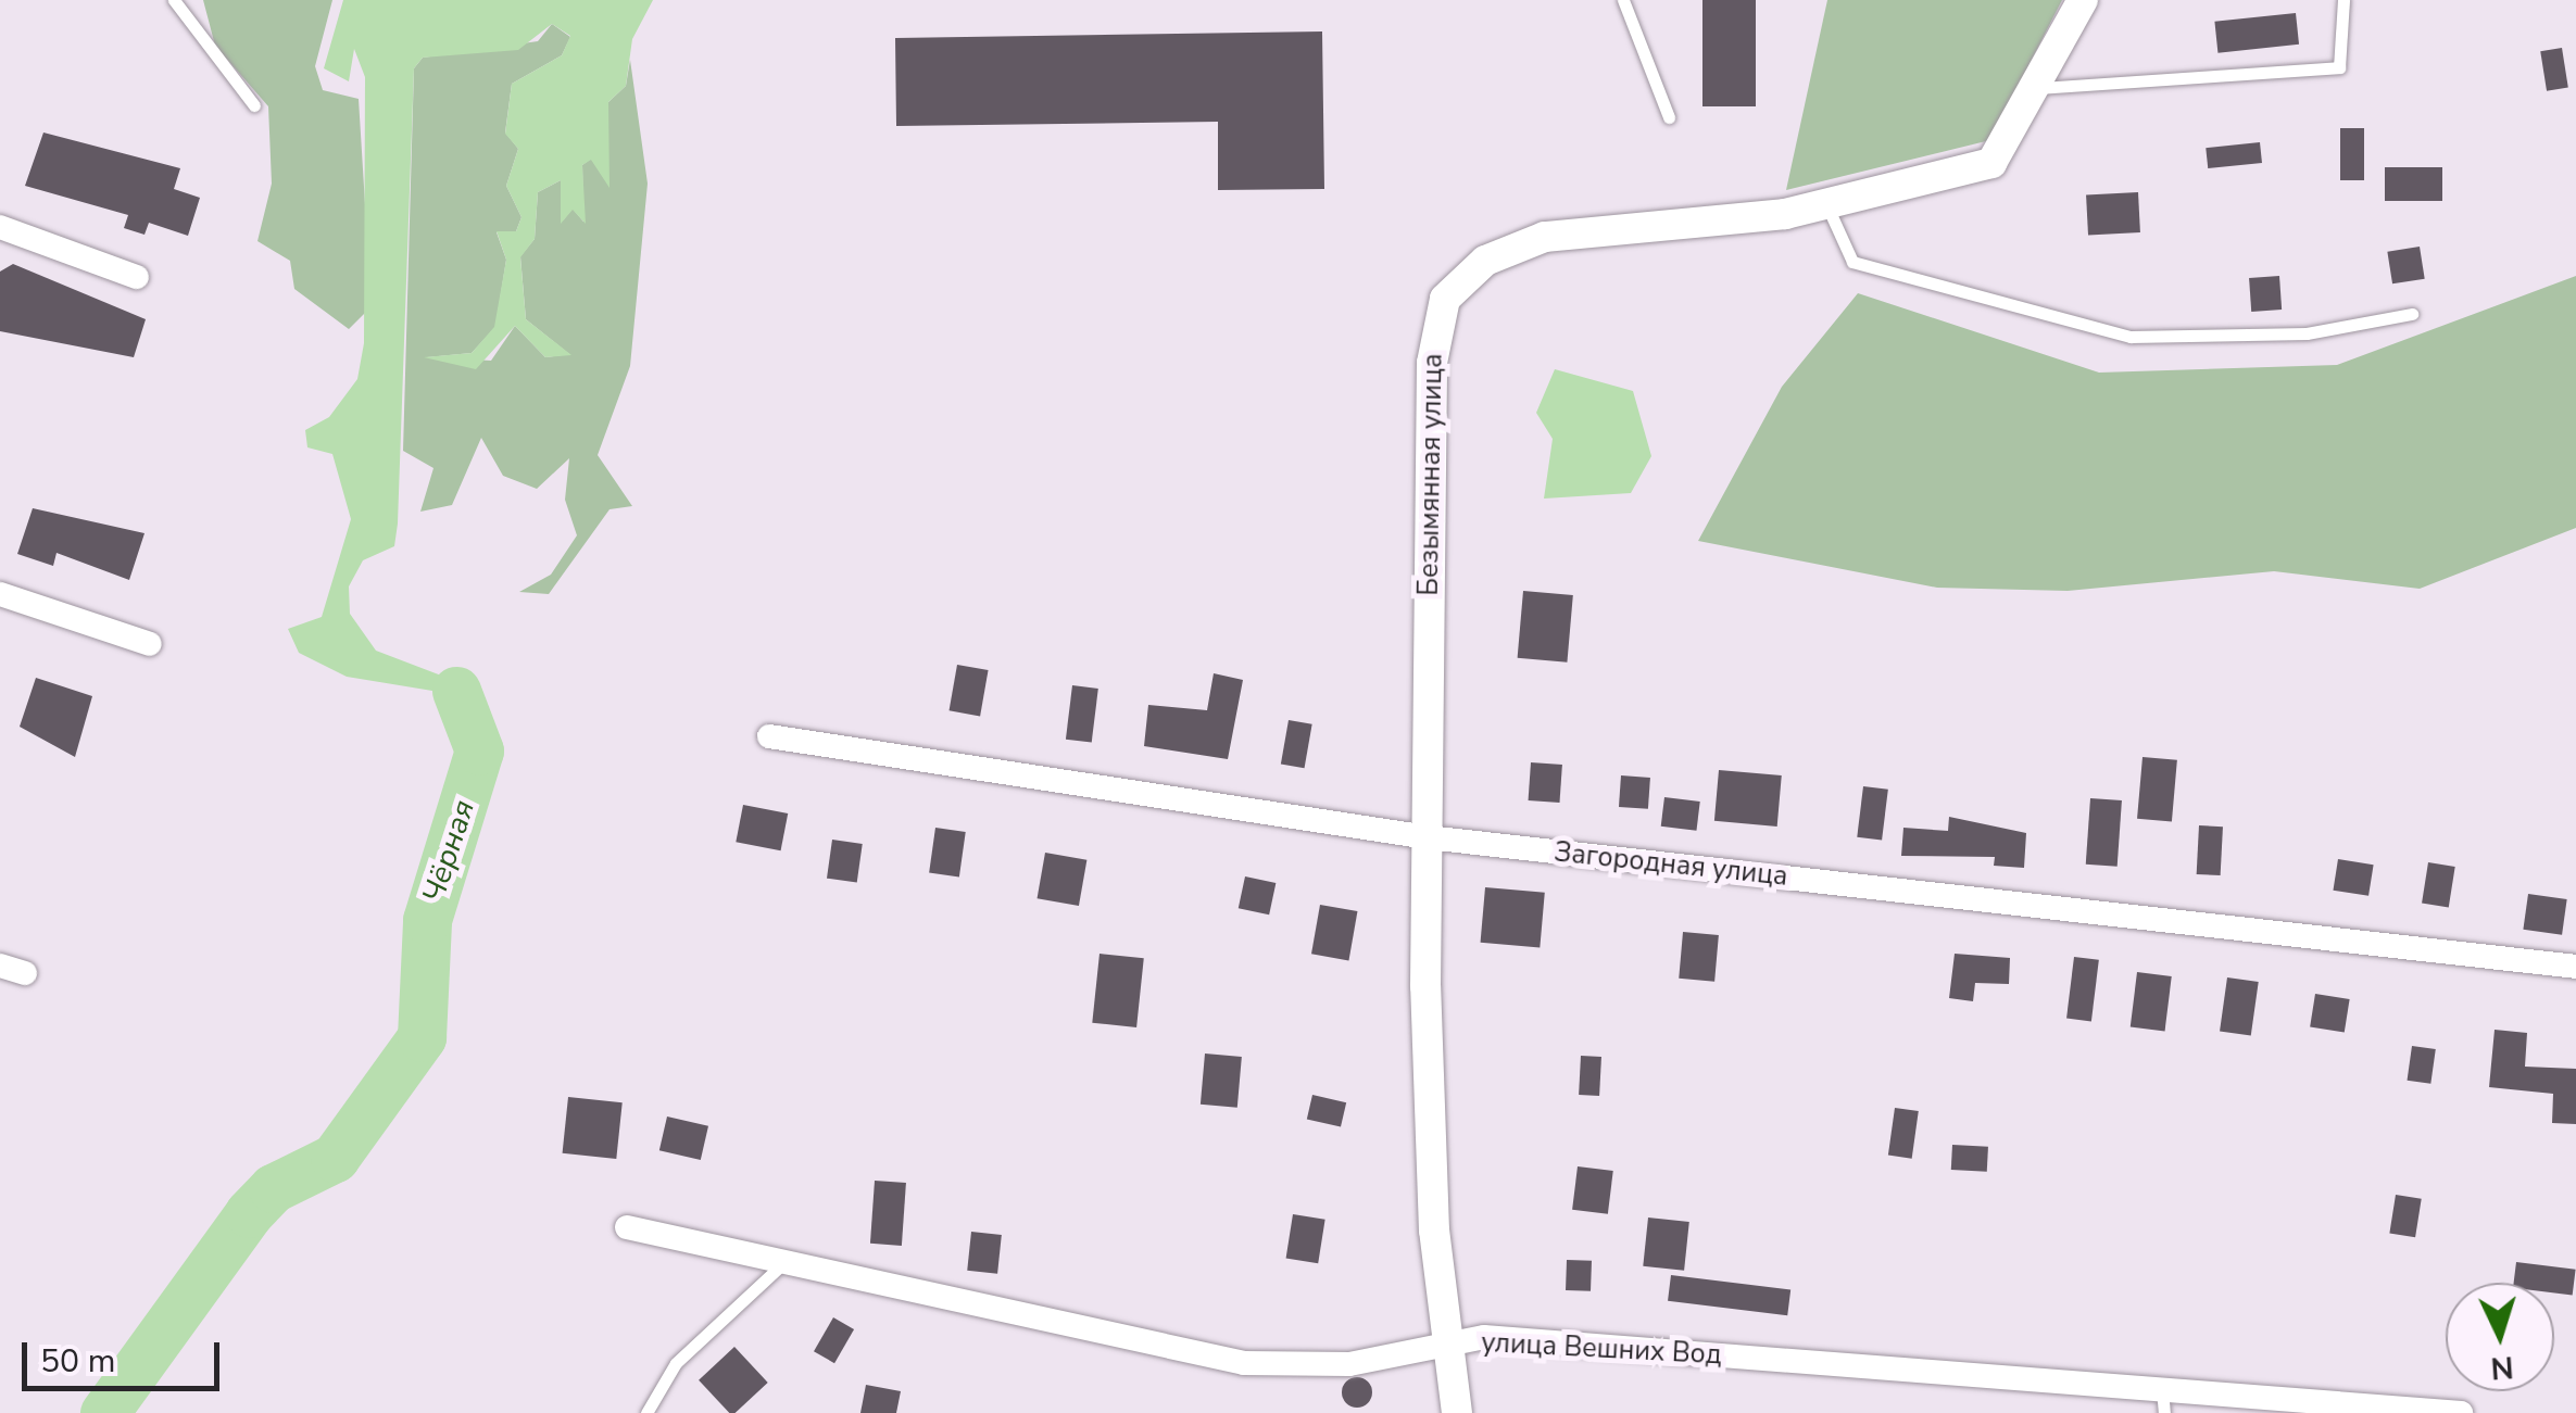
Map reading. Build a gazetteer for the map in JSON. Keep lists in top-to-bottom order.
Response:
{
  "streets": {
    "street": ["Безымянная улица", "Загородная улица", "улица Вешних Вод"]
  },
  "crossings": [
    ["Безымянная улица", "Загородная улица"],
    ["Безымянная улица", "улица Вешних Вод"]
  ],
  "water": ["Чёрная"],
  "scale_bar": "50 m",
  "north": "bottom"
}
